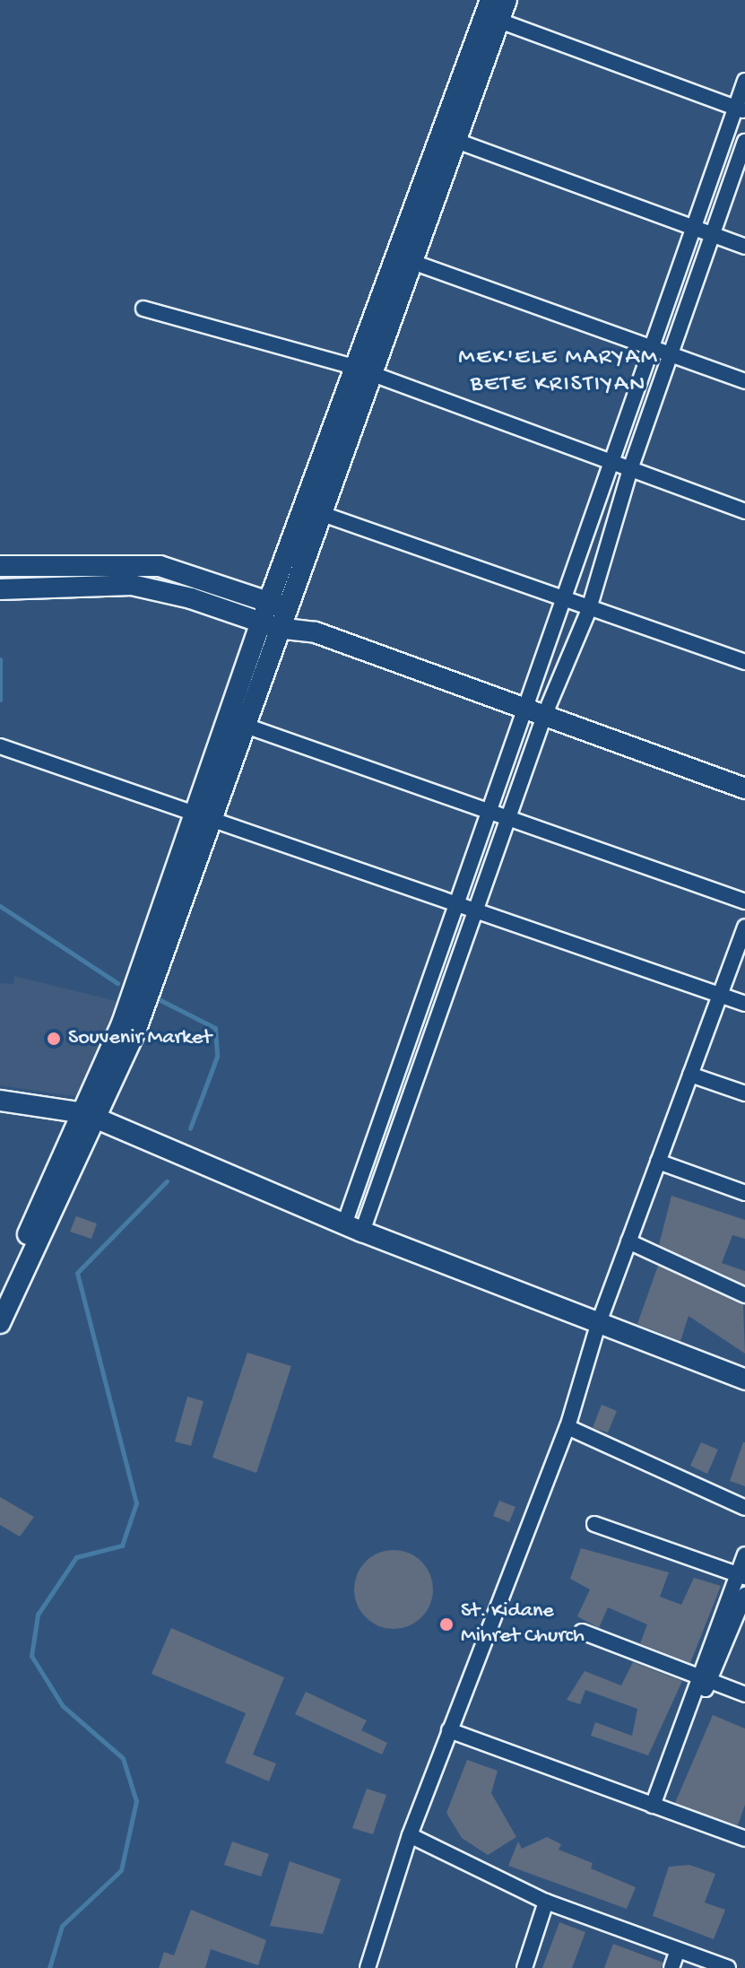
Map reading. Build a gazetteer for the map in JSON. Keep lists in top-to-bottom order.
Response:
{
  "districts": ["MEK'ELE MARYAM BETE KRISTIYAN"],
  "places": ["Souvenir Market", "St. Kidane Mihret Church"]
}
